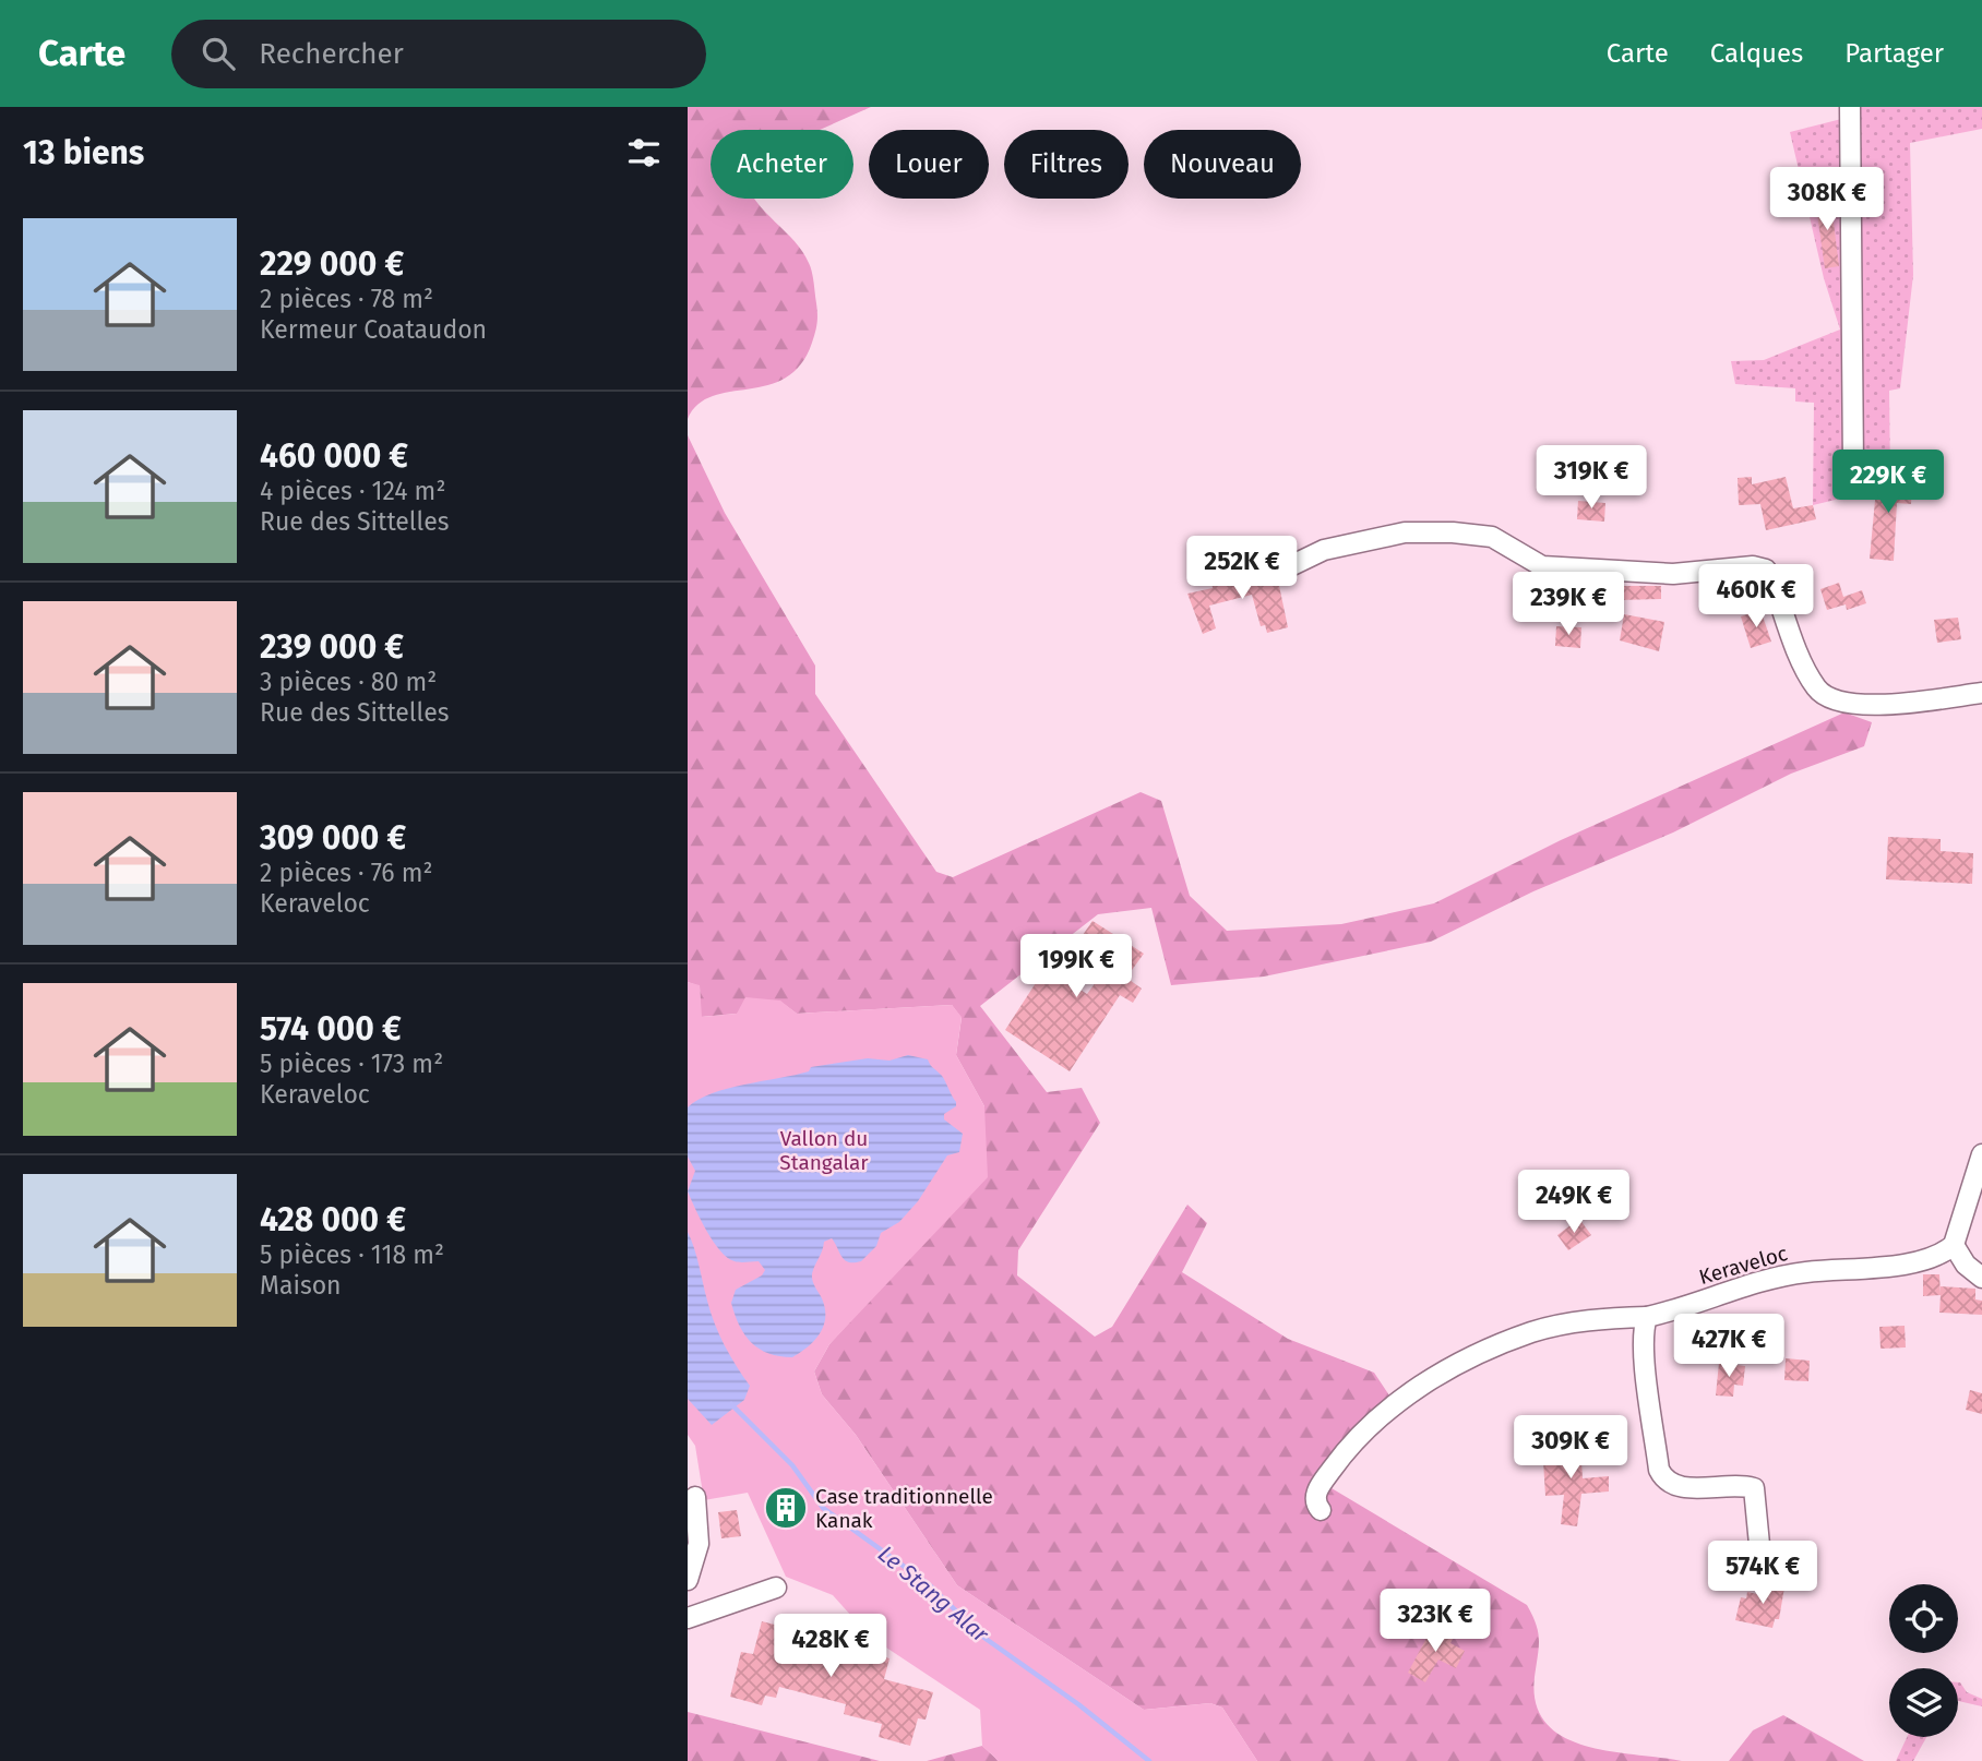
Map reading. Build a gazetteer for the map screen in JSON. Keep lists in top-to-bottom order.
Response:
{
  "streets": {
    "street": ["Keraveloc"]
  },
  "water": ["Le Stang Alar"],
  "parks": ["Vallon du Stangalar"],
  "places": {
    "building": ["Case traditionnelle Kanak"]
  },
  "page": {
    "header": "Carte",
    "search": "Rechercher",
    "nav": ["Carte", "Calques", "Partager"],
    "heading": "13 biens",
    "chip": [
      "Acheter",
      "Louer",
      "Filtres",
      "Nouveau"
    ],
    "price": [
      "308K €",
      "319K €",
      "229K €",
      "252K €",
      "460K €",
      "239K €",
      "199K €",
      "249K €",
      "427K €",
      "309K €",
      "574K €",
      "323K €",
      "428K €"
    ],
    "list": [
      {
        "name": "229 000 €",
        "note": "2 pièces · 78 m² · Kermeur Coataudon"
      },
      {
        "name": "460 000 €",
        "note": "4 pièces · 124 m² · Rue des Sittelles"
      },
      {
        "name": "239 000 €",
        "note": "3 pièces · 80 m² · Rue des Sittelles"
      },
      {
        "name": "309 000 €",
        "note": "2 pièces · 76 m² · Keraveloc"
      },
      {
        "name": "574 000 €",
        "note": "5 pièces · 173 m² · Keraveloc"
      },
      {
        "name": "428 000 €",
        "note": "5 pièces · 118 m² · Maison"
      }
    ]
  }
}
